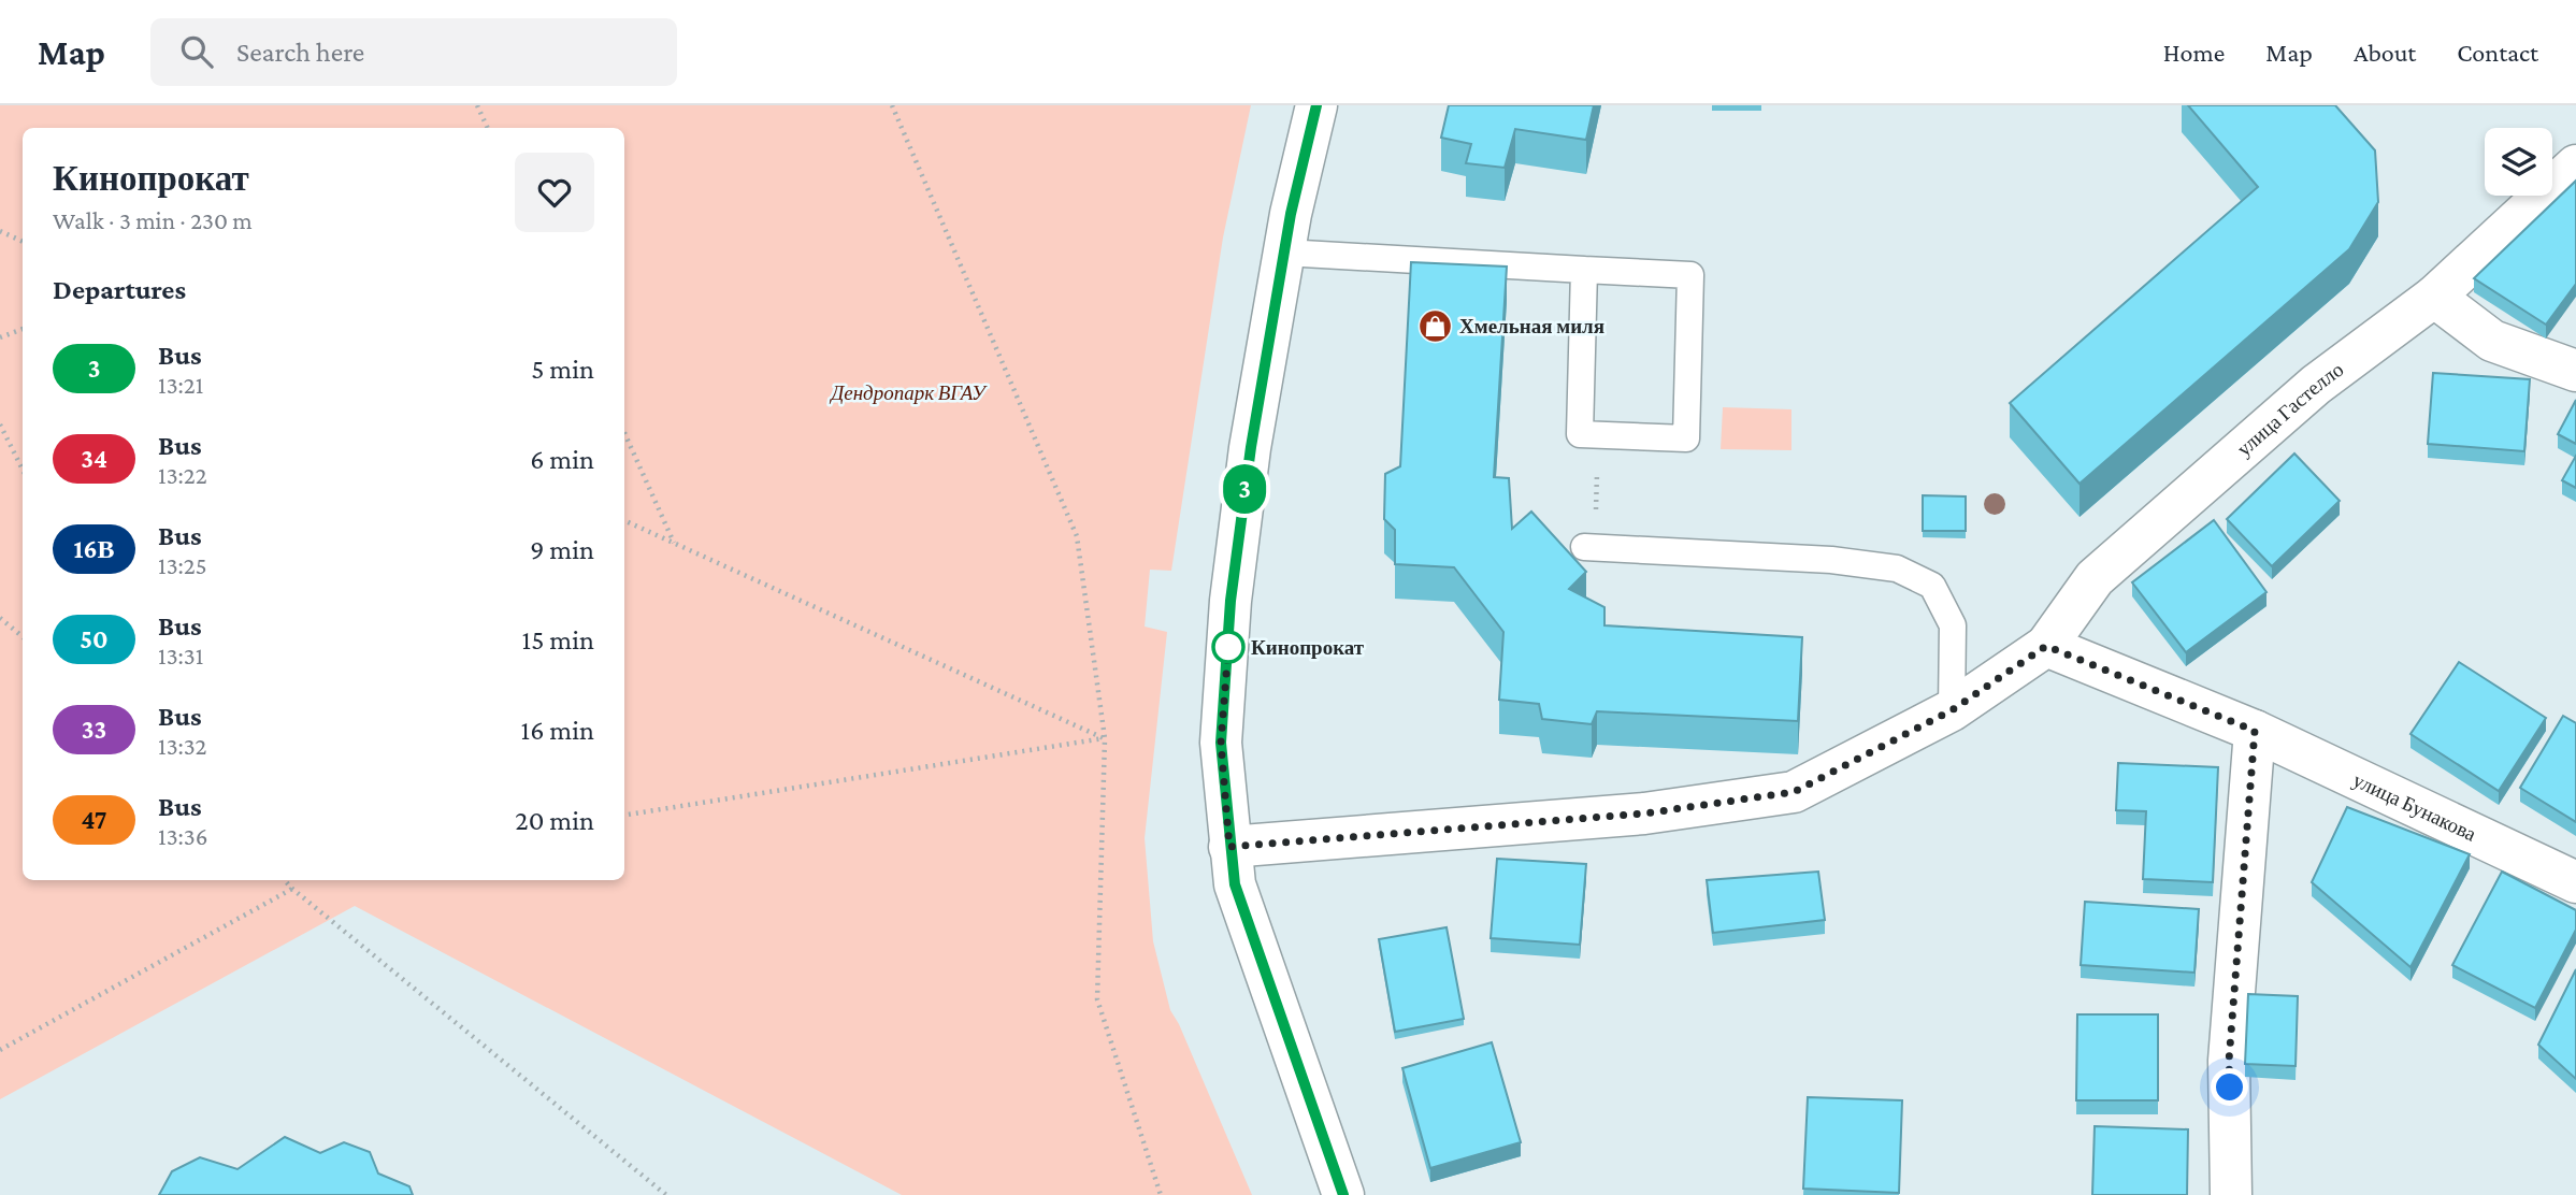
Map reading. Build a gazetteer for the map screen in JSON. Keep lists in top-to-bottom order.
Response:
{
  "streets": {
    "street": ["улица Гастелло", "улица Бунакова"]
  },
  "crossings": [
    ["улица Гастелло", "улица Бунакова"]
  ],
  "parks": ["Дендропарк ВГАУ"],
  "places": {
    "shop": ["Хмельная миля"],
    "other": ["Кинопрокат"]
  },
  "lines": ["bus line 3"],
  "page": {
    "header": "Map",
    "search": "Search here",
    "nav": [
      "Home",
      "Map",
      "About",
      "Contact"
    ],
    "on_map": "3",
    "heading": [
      ["Кинопрокат", "Walk · 3 min · 230 m"],
      "Departures"
    ],
    "list": [
      {
        "mark": "3",
        "name": "Bus",
        "note": "13:21",
        "value": "5 min"
      },
      {
        "mark": "34",
        "name": "Bus",
        "note": "13:22",
        "value": "6 min"
      },
      {
        "mark": "16В",
        "name": "Bus",
        "note": "13:25",
        "value": "9 min"
      },
      {
        "mark": "50",
        "name": "Bus",
        "note": "13:31",
        "value": "15 min"
      },
      {
        "mark": "33",
        "name": "Bus",
        "note": "13:32",
        "value": "16 min"
      },
      {
        "mark": "47",
        "name": "Bus",
        "note": "13:36",
        "value": "20 min"
      }
    ]
  }
}
